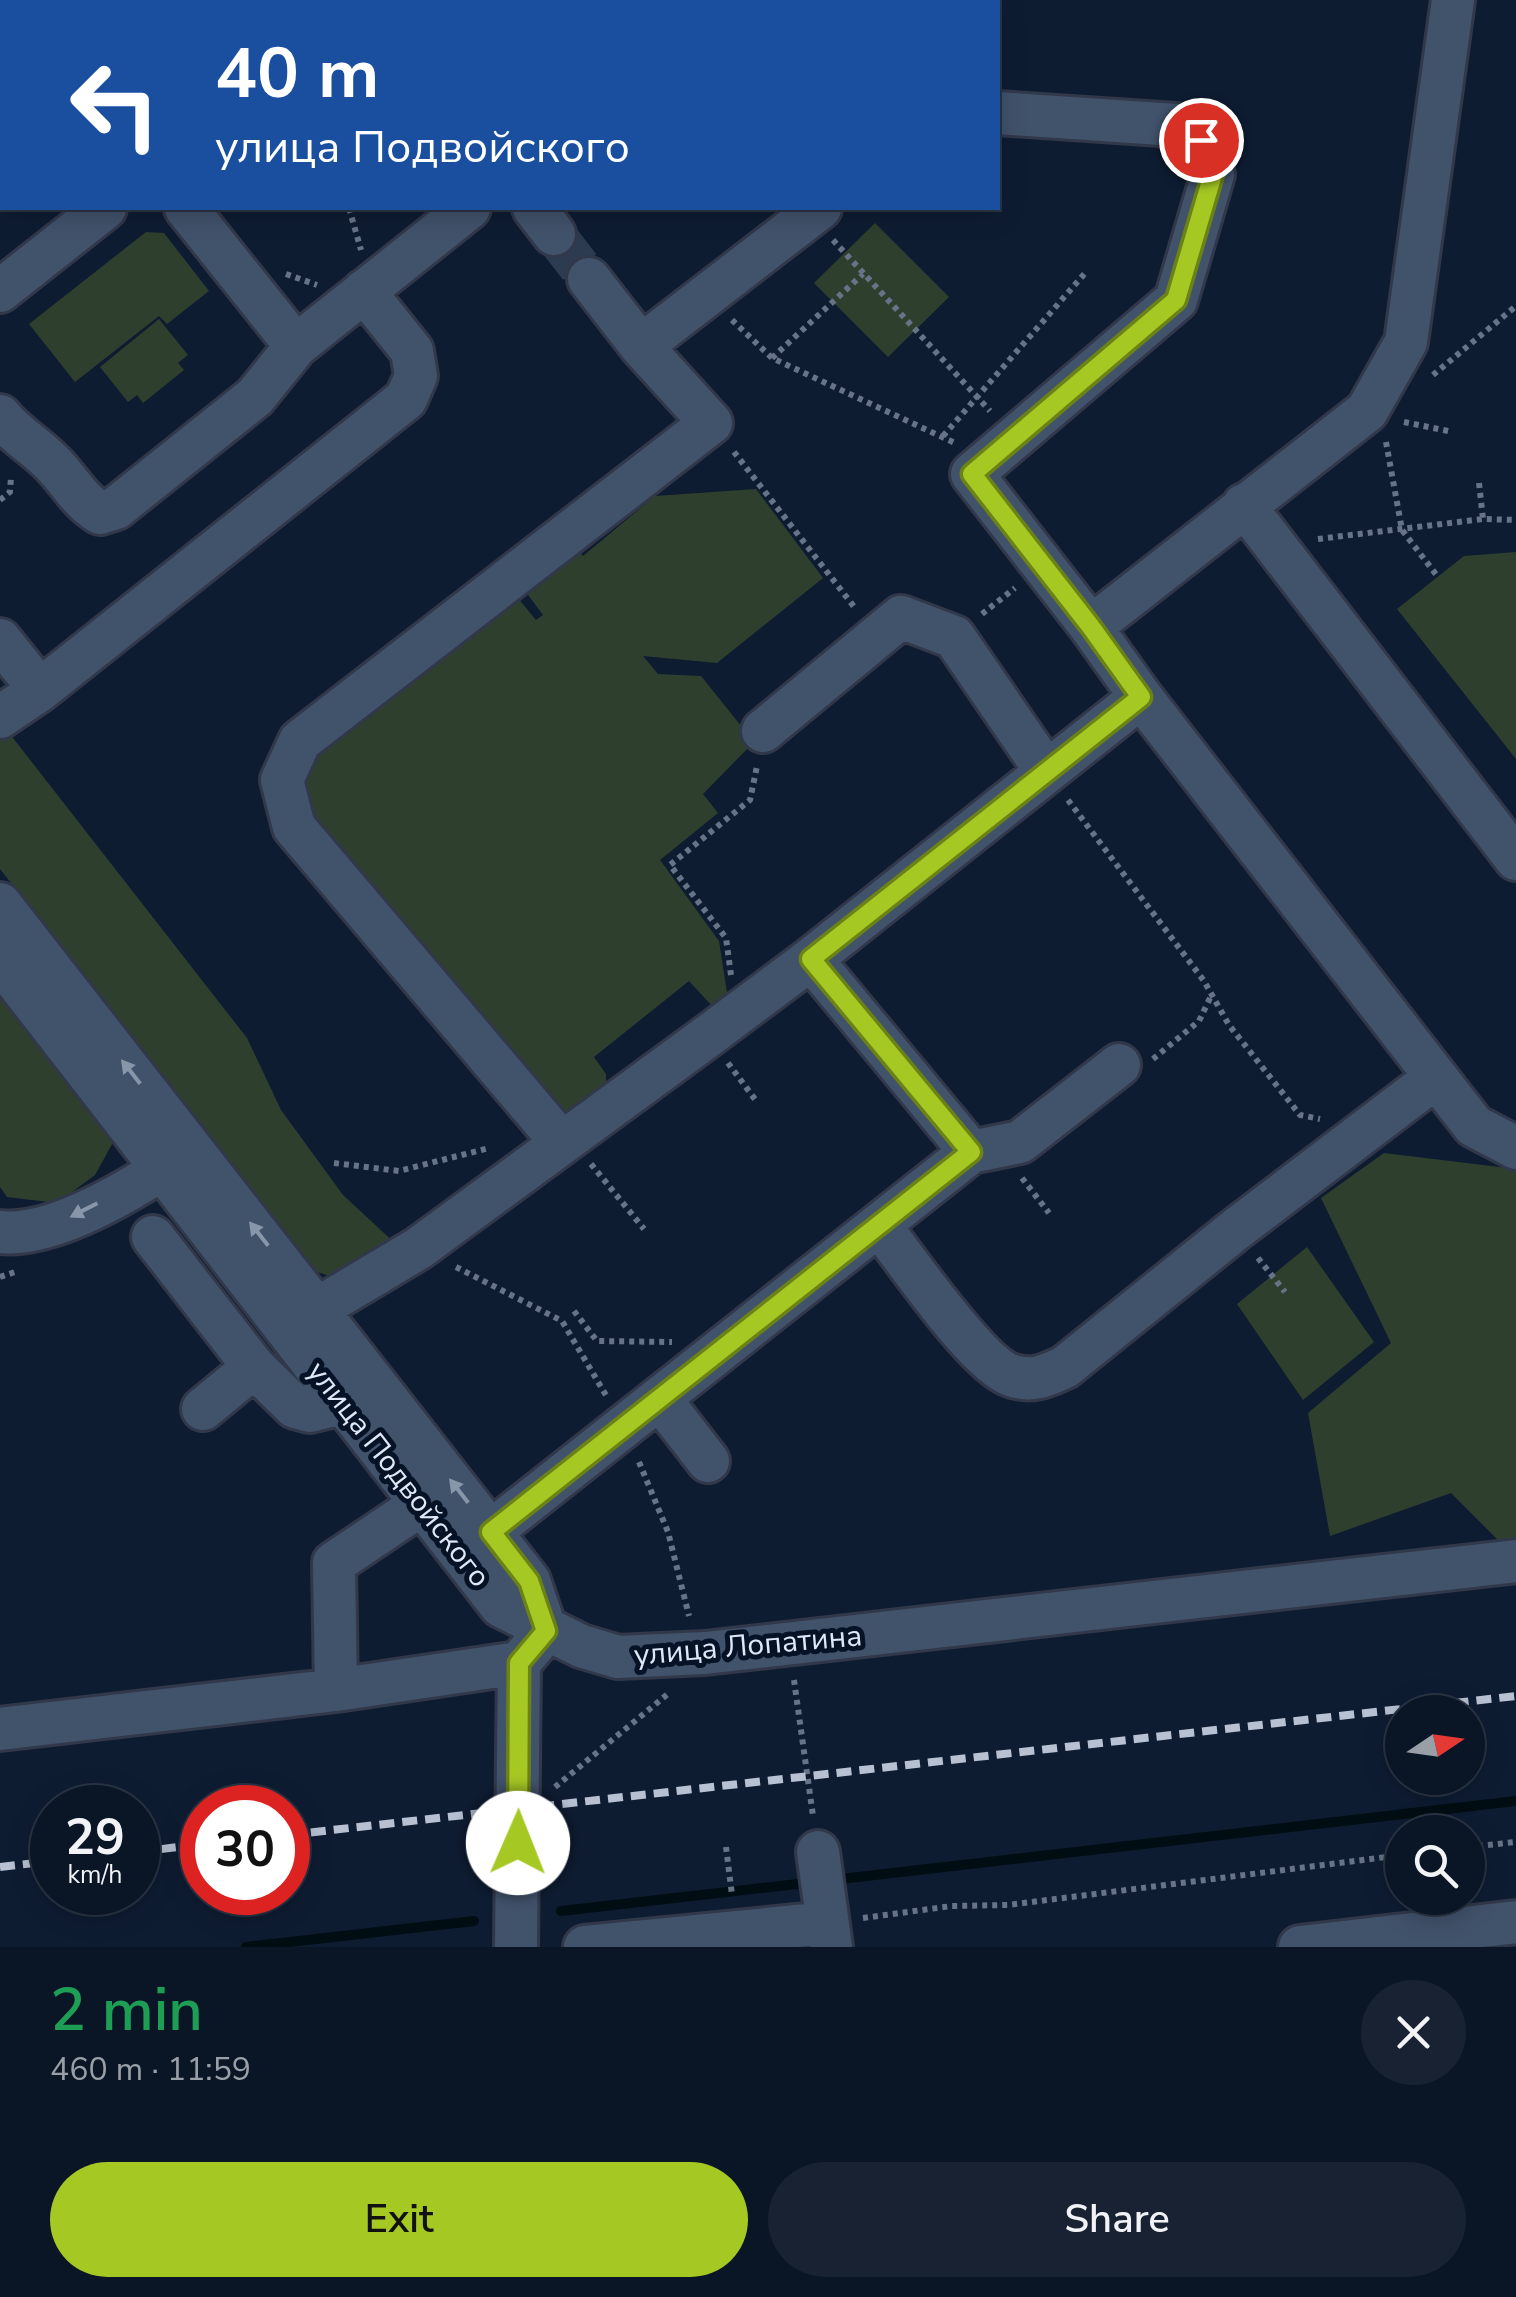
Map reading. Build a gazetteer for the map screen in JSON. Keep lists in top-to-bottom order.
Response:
{
  "streets": {
    "street": ["улица Подвойского", "улица Лопатина"]
  },
  "crossings": [
    ["улица Подвойского", "улица Лопатина"]
  ],
  "north": "right",
  "page": {
    "turn": ["40 m", "улица Подвойского"],
    "speed": "29 km/h",
    "limit": "30",
    "heading": ["2 min", "460 m · 11:59"],
    "buttons": ["Exit", "Share"]
  }
}
